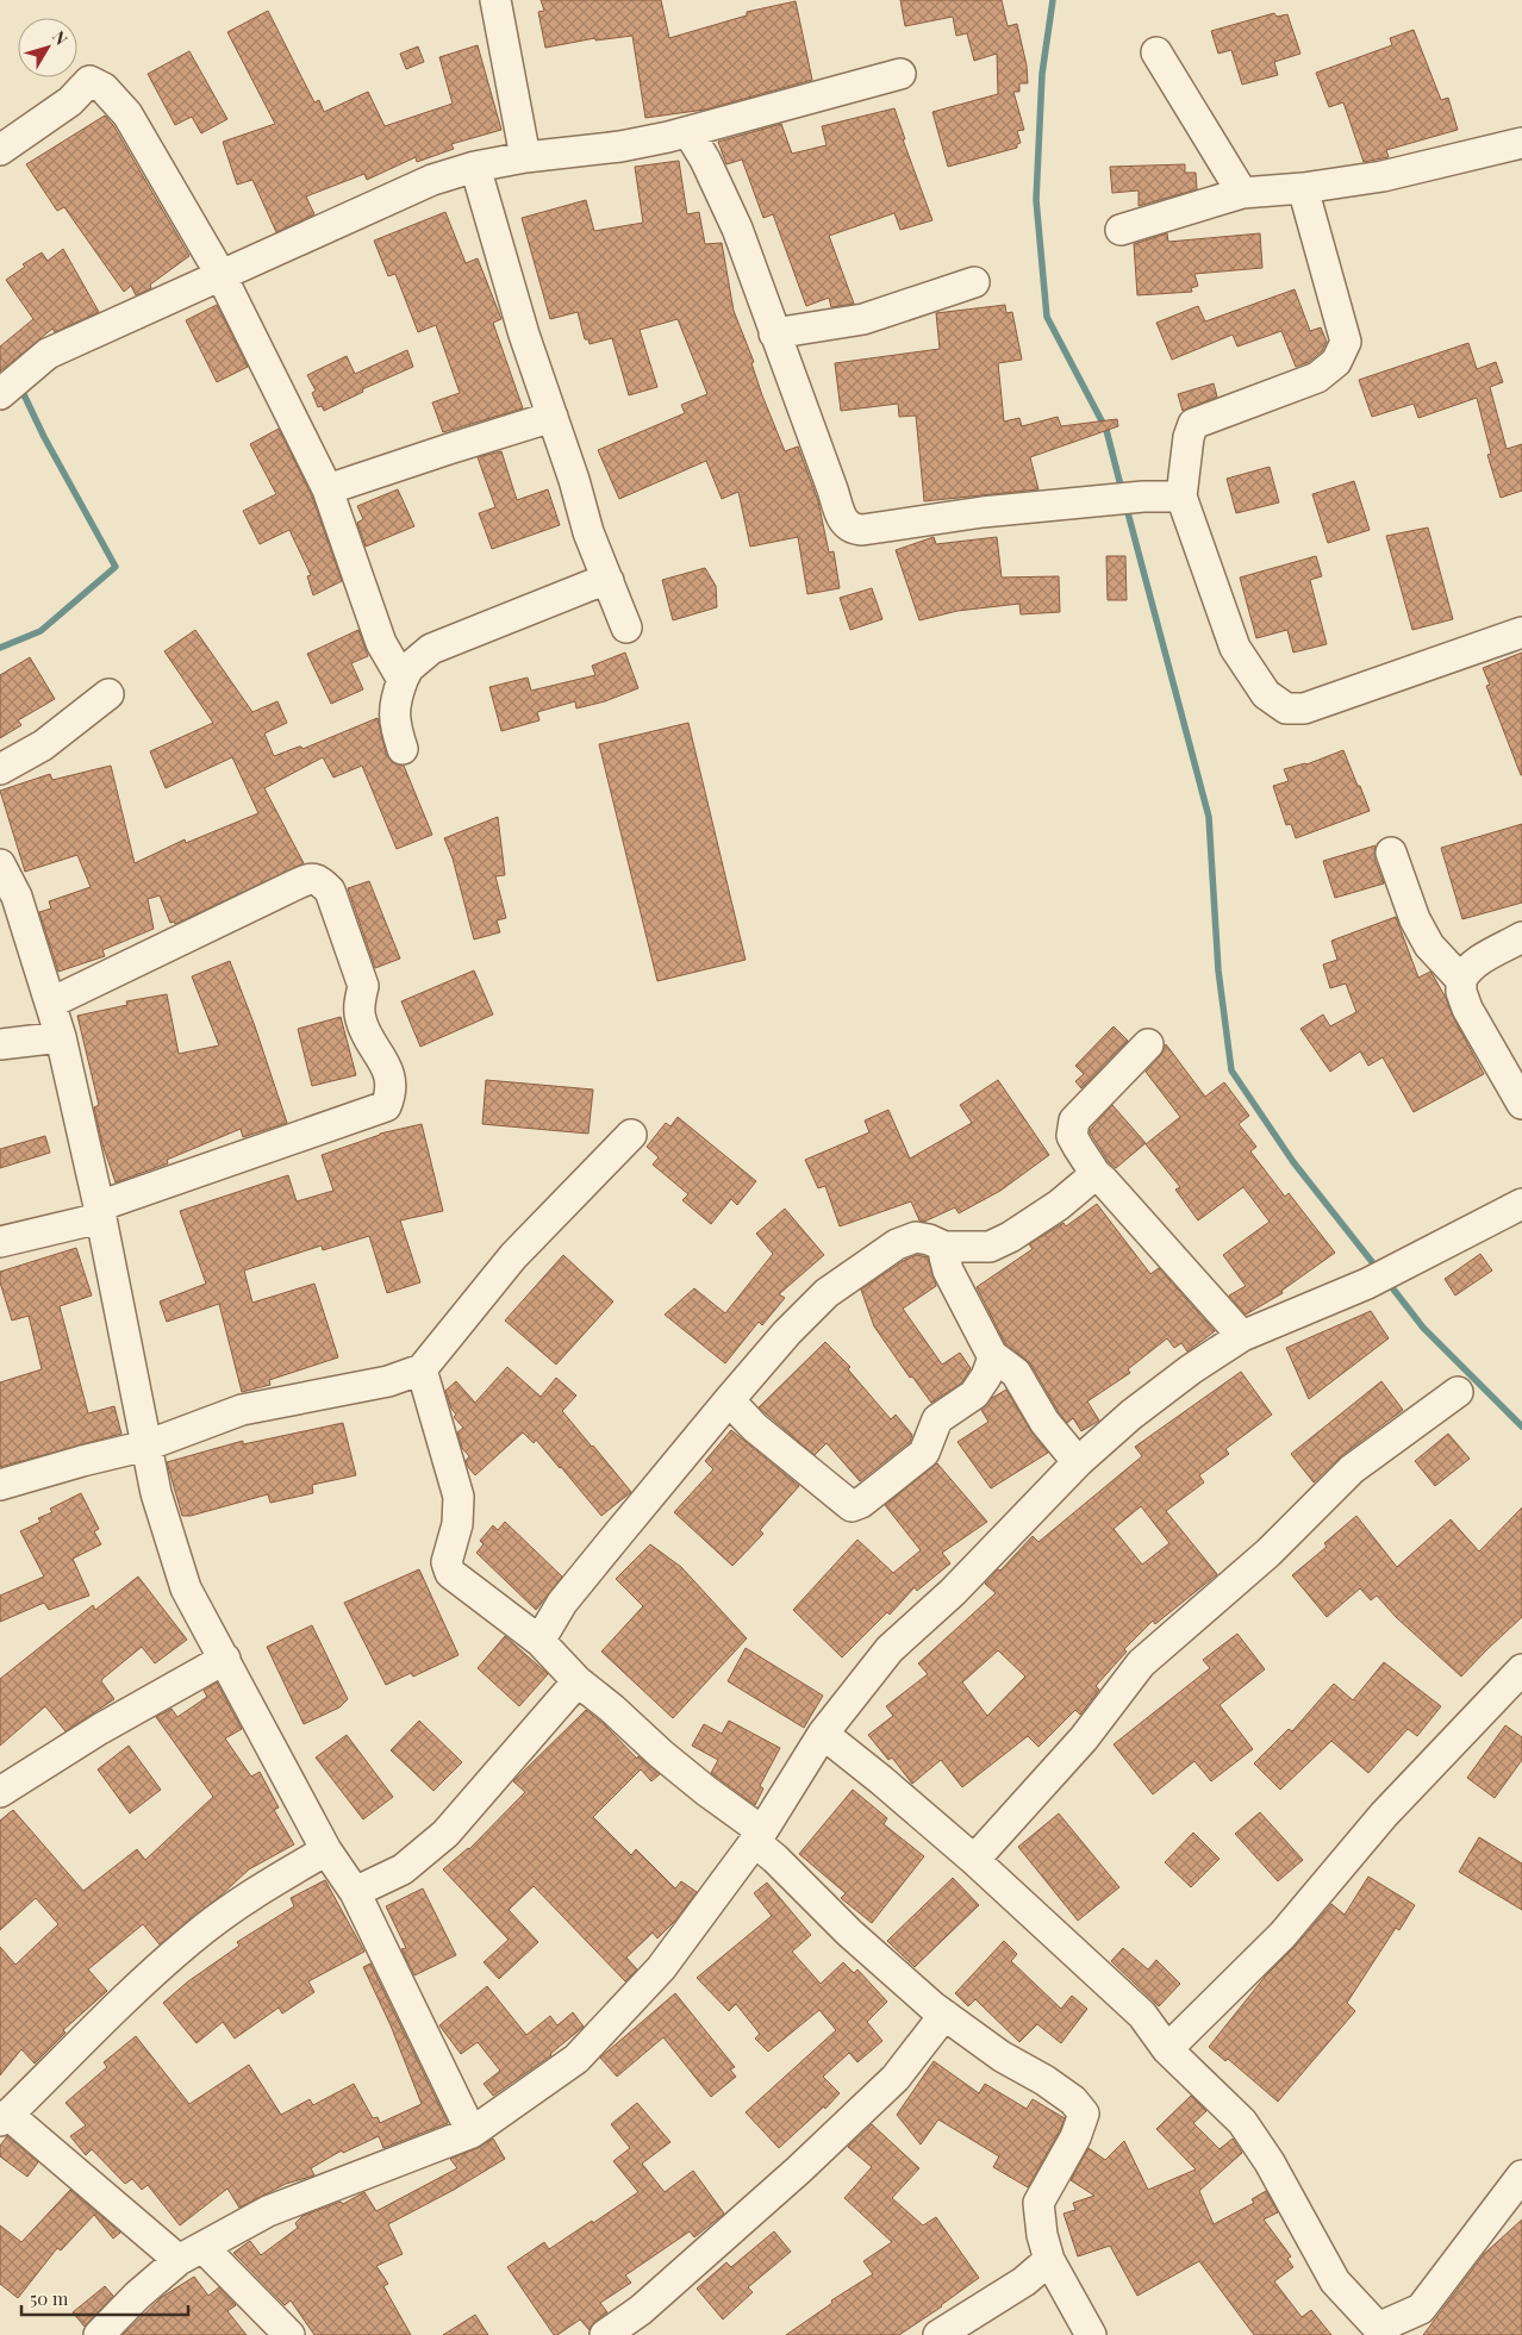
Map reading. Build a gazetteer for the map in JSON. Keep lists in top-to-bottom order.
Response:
{
  "scale_bar": "50 m",
  "north": "top right"
}
